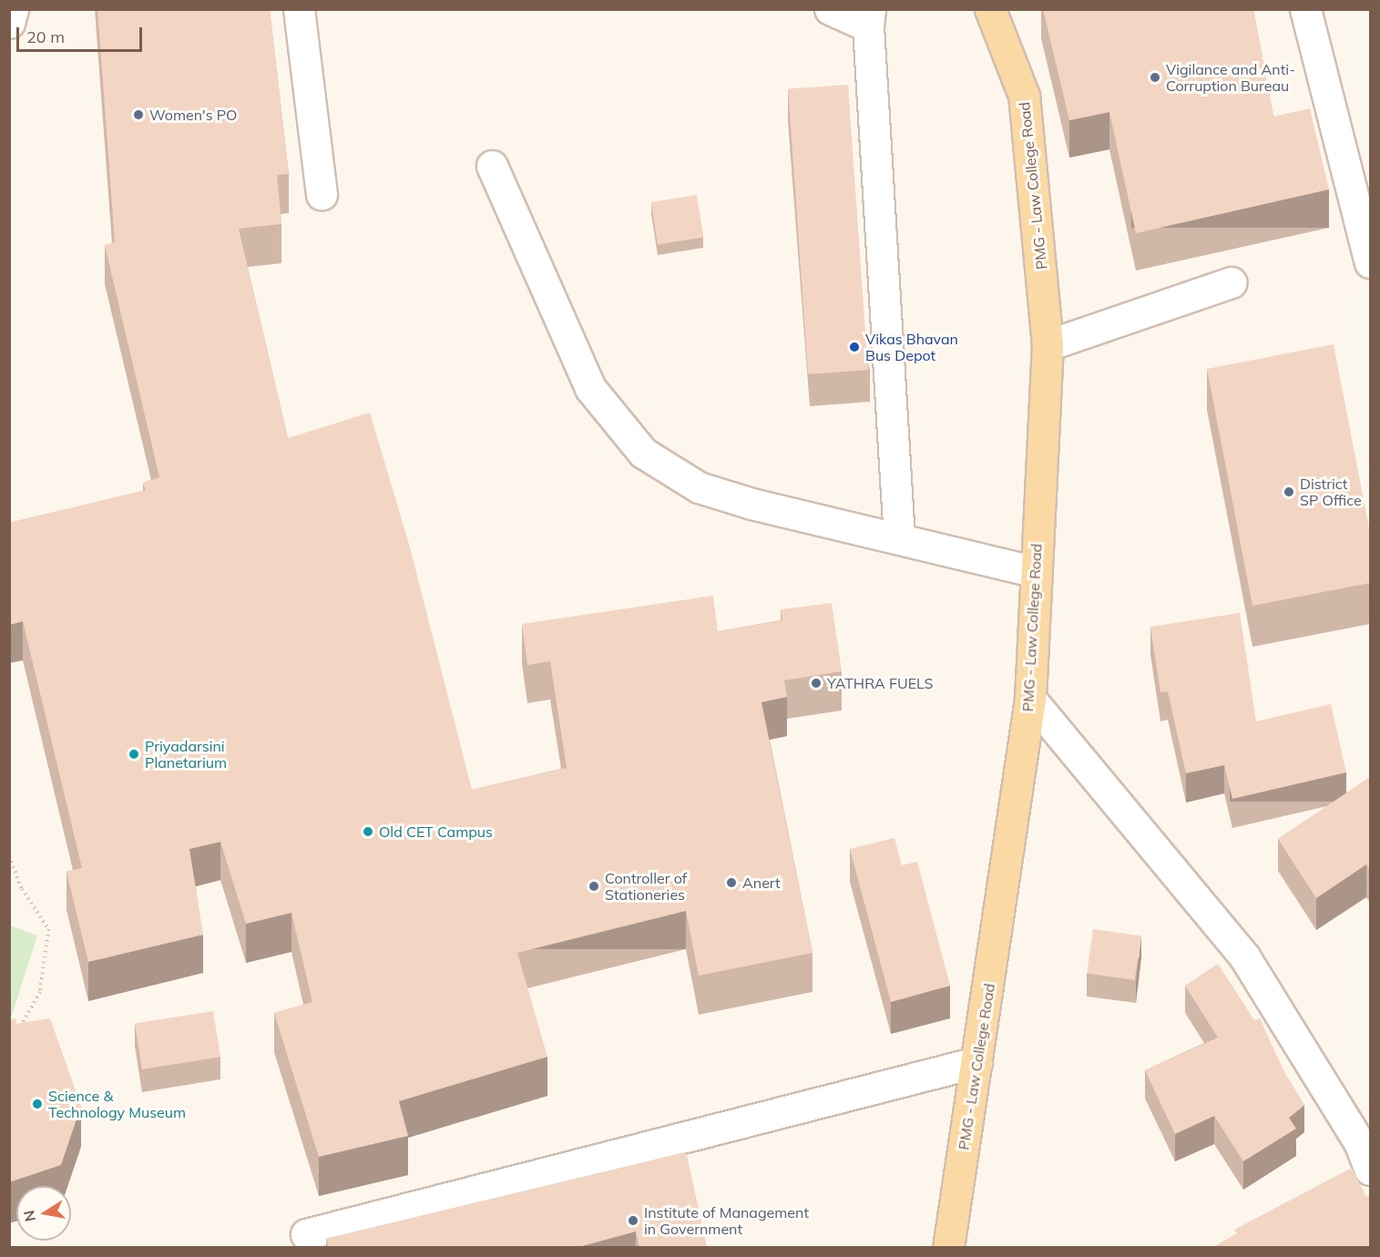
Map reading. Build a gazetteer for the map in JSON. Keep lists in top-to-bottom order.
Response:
{
  "streets": {
    "main road": ["PMG - Law College Road"]
  },
  "places": [
    "Vigilance and Anti- Corruption Bureau",
    "Women's PO",
    "Vikas Bhavan Bus Depot",
    "District SP Office",
    "YATHRA FUELS",
    "Priyadarsini Planetarium",
    "Old CET Campus",
    "Anert",
    "Controller of Stationeries",
    "Science & Technology Museum",
    "Institute of Management in Government"
  ],
  "scale_bar": "20 m",
  "north": "left"
}
